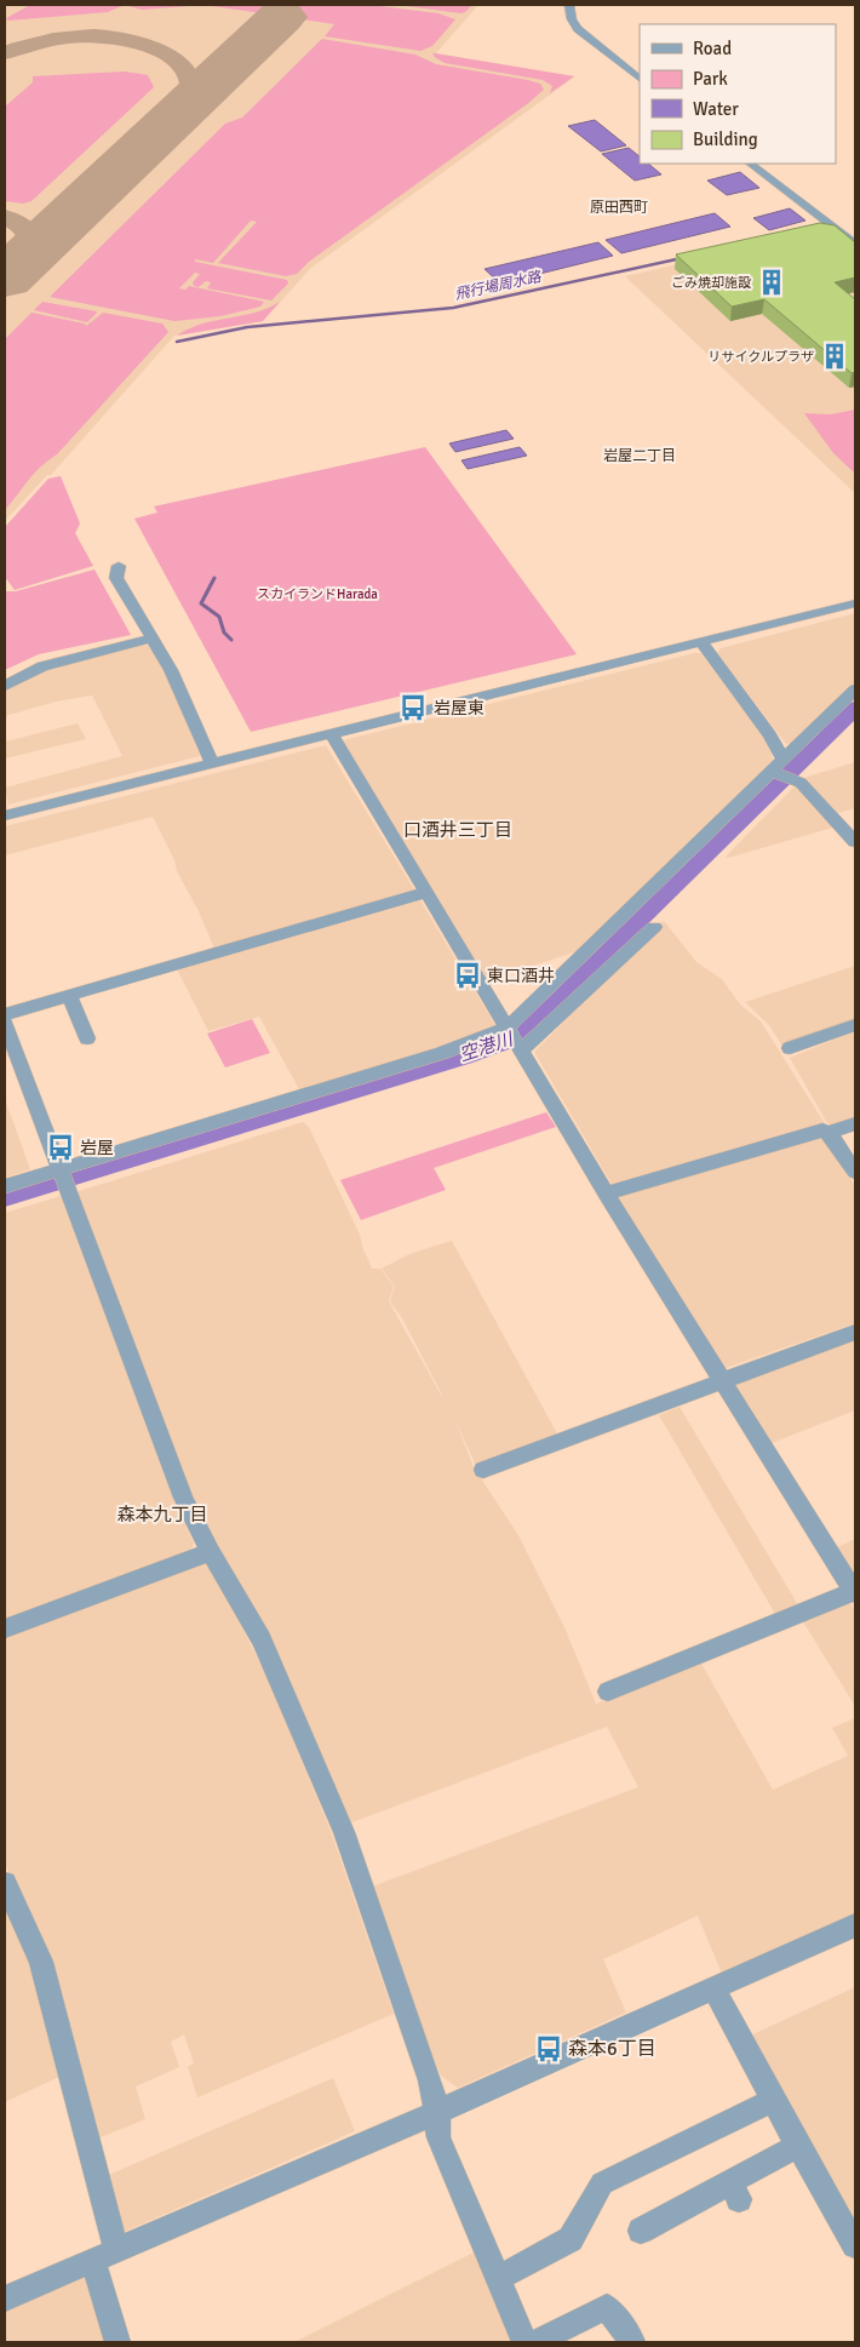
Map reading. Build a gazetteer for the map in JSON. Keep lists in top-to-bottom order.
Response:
{
  "districts": [
    "原田西町",
    "岩屋二丁目",
    "口酒井三丁目",
    "森本九丁目"
  ],
  "water": ["飛行場周水路", "空港川"],
  "parks": ["スカイランドHarada"],
  "places": {
    "building": ["ごみ焼却施設", "リサイクルプラザ"],
    "bus stop": [
      "岩屋東",
      "東口酒井",
      "岩屋",
      "森本6丁目"
    ]
  },
  "legend": [
    "Road",
    "Park",
    "Water",
    "Building"
  ]
}
